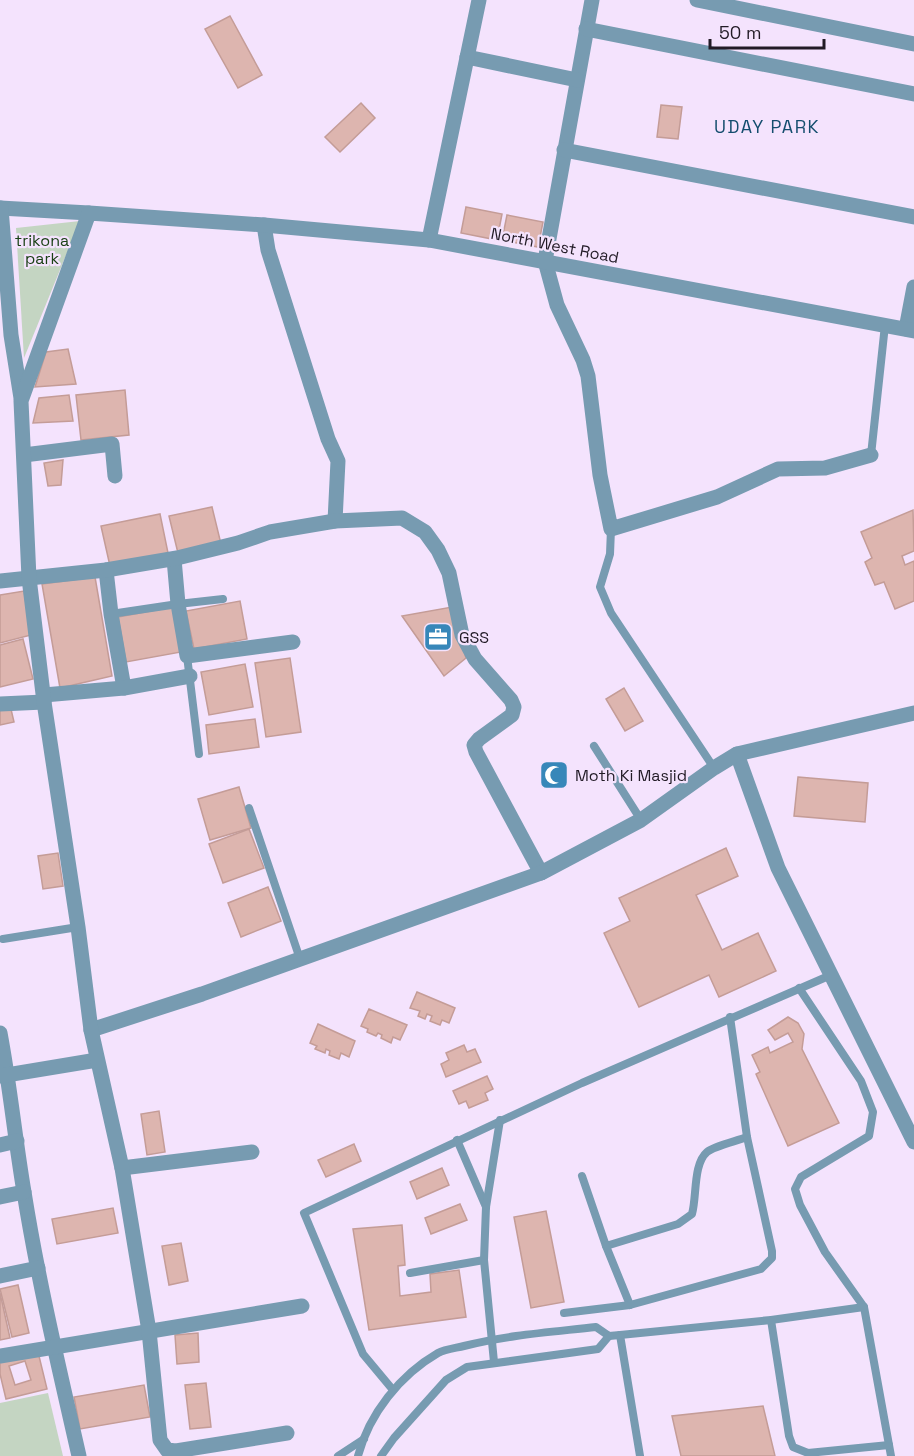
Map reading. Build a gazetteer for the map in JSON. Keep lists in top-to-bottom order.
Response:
{
  "streets": {
    "street": ["North West Road"]
  },
  "districts": ["UDAY PARK"],
  "parks": ["trikona park"],
  "places": {
    "office": ["GSS"],
    "mosque": ["Moth Ki Masjid"]
  },
  "scale_bar": "50 m"
}
